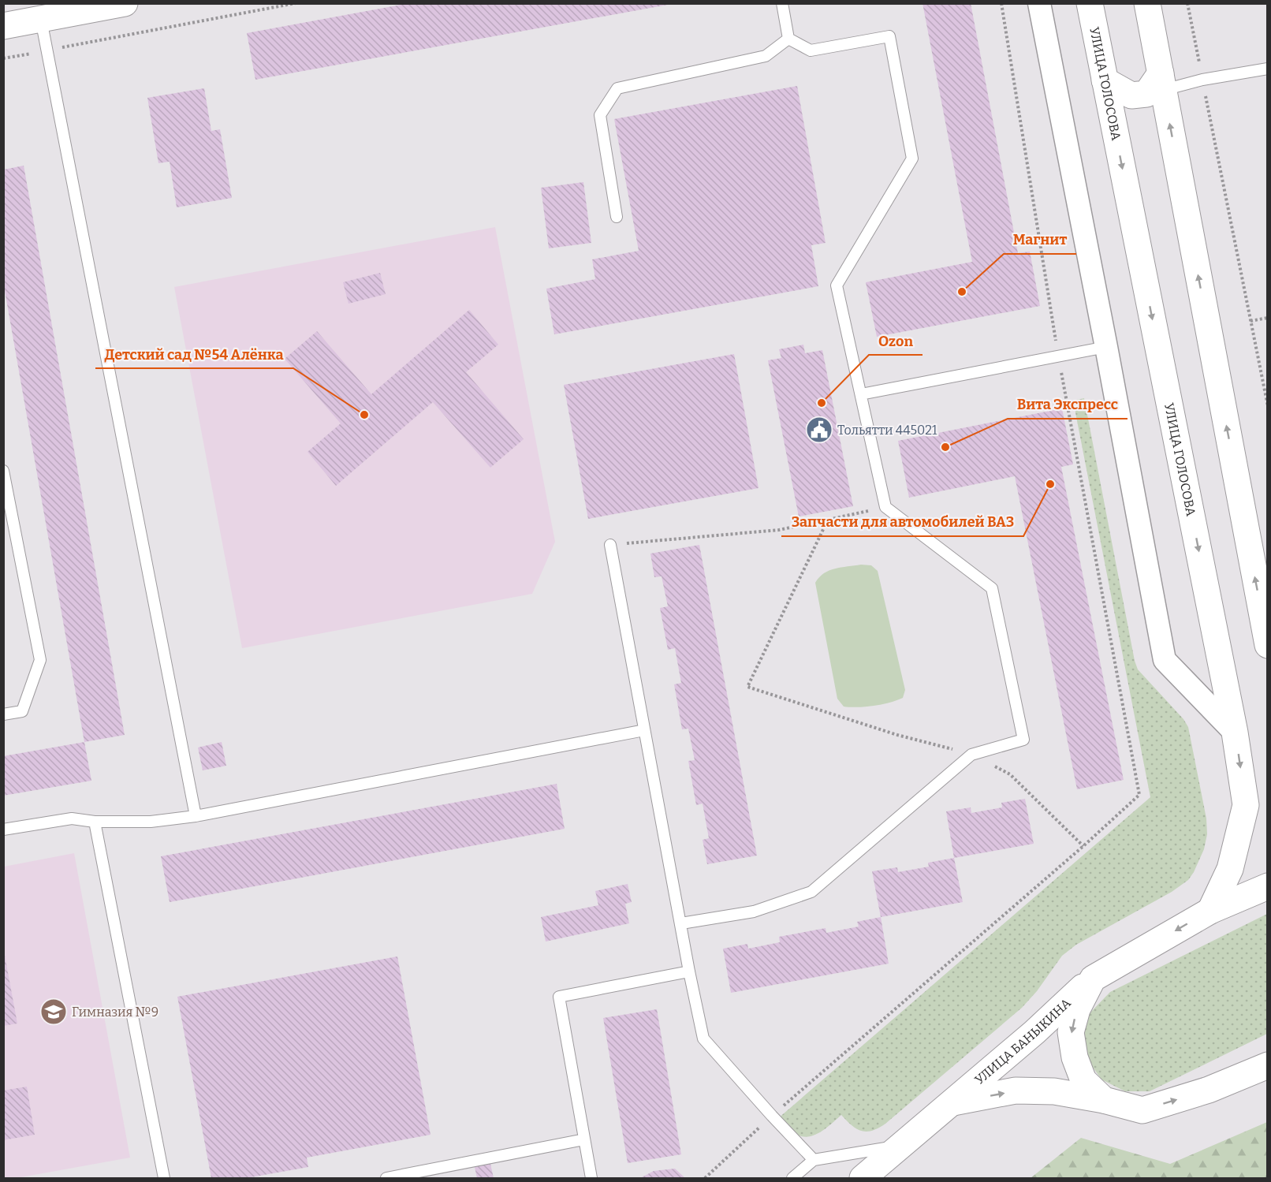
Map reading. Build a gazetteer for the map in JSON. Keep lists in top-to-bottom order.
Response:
{
  "streets": {
    "main road": ["УЛИЦА ГОЛОСОВА", "УЛИЦА БАНЫКИНА"]
  },
  "crossings": [
    ["УЛИЦА ГОЛОСОВА", "УЛИЦА БАНЫКИНА"]
  ],
  "places": {
    "other": [
      "Магнит",
      "Ozon",
      "Детский сад №54 Алёнка",
      "Вита Экспресс",
      "Запчасти для автомобилей ВАЗ"
    ],
    "public building": ["Тольятти 445021"],
    "school or university": ["Гимназия №9"]
  }
}
